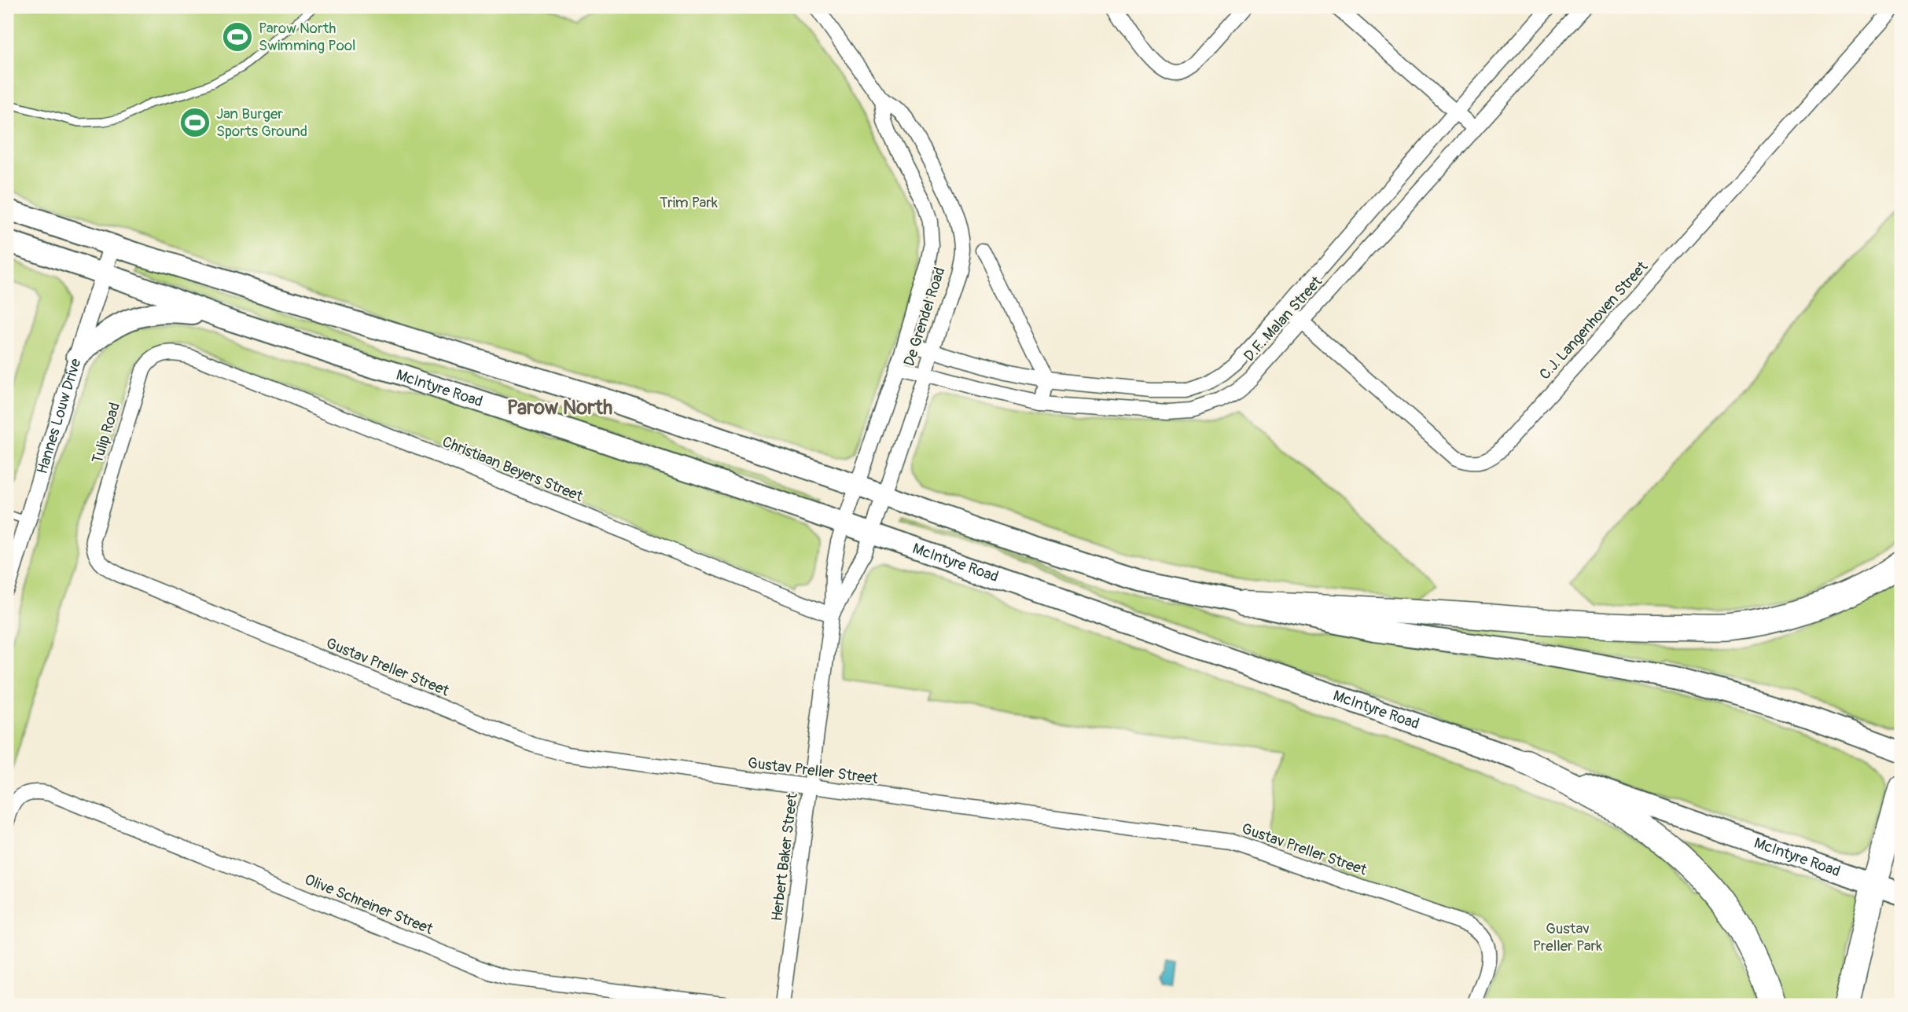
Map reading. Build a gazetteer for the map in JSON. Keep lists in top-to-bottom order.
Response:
{
  "streets": {
    "main road": ["McIntyre Road"],
    "street": [
      "De Grendel Road",
      "D.F. Malan Street",
      "C.J. Langenhoven Street",
      "Hannes Louw Drive",
      "Tulip Road",
      "Christiaan Beyers Street",
      "Gustav Preller Street",
      "Herbert Baker Street",
      "Olive Schreiner Street"
    ]
  },
  "crossings": [
    ["De Grendel Road", "D.F. Malan Street"],
    ["De Grendel Road", "McIntyre Road"],
    ["De Grendel Road", "Herbert Baker Street"],
    ["D.F. Malan Street", "C.J. Langenhoven Street"],
    ["McIntyre Road", "Hannes Louw Drive"],
    ["McIntyre Road", "Herbert Baker Street"],
    ["Tulip Road", "Christiaan Beyers Street"],
    ["Tulip Road", "Gustav Preller Street"],
    ["Christiaan Beyers Street", "Herbert Baker Street"],
    ["Gustav Preller Street", "Herbert Baker Street"]
  ],
  "districts": ["Parow North"],
  "parks": ["Trim Park", "Gustav Preller Park"],
  "places": {
    "sports": ["Parow North Swimming Pool", "Jan Burger Sports Ground"]
  }
}
